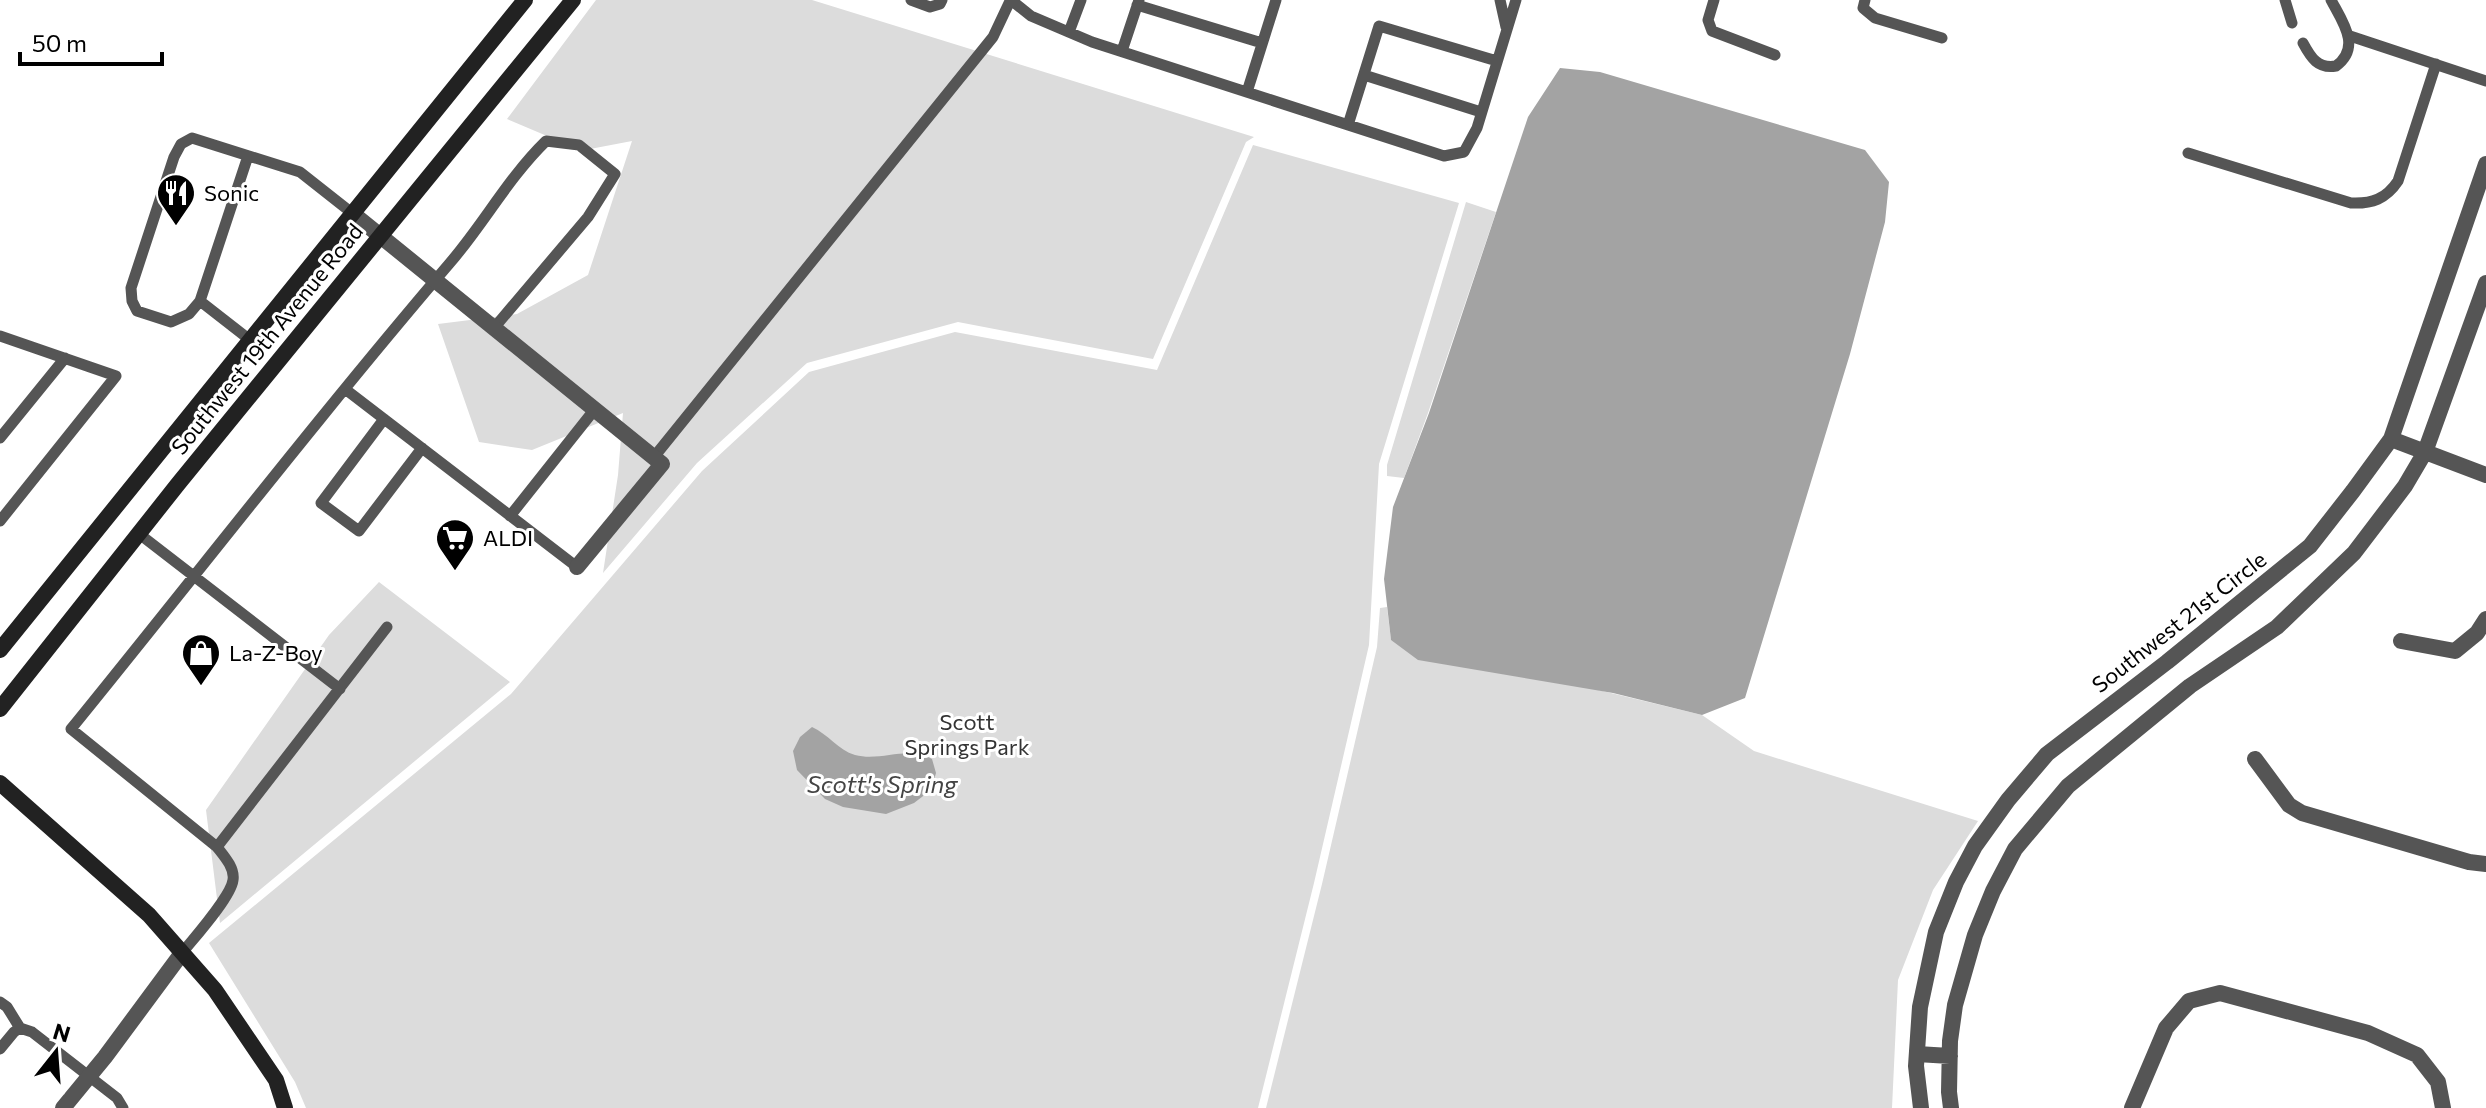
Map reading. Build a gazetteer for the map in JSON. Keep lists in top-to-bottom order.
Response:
{
  "streets": {
    "main road": ["Southwest 19th Avenue Road"],
    "street": ["Southwest 21st Circle"]
  },
  "water": ["Scott's Spring"],
  "parks": ["Scott Springs Park"],
  "places": {
    "restaurant": ["Sonic"],
    "supermarket": ["ALDI"],
    "shop": ["La-Z-Boy"]
  },
  "scale_bar": "50 m",
  "north": "top"
}
